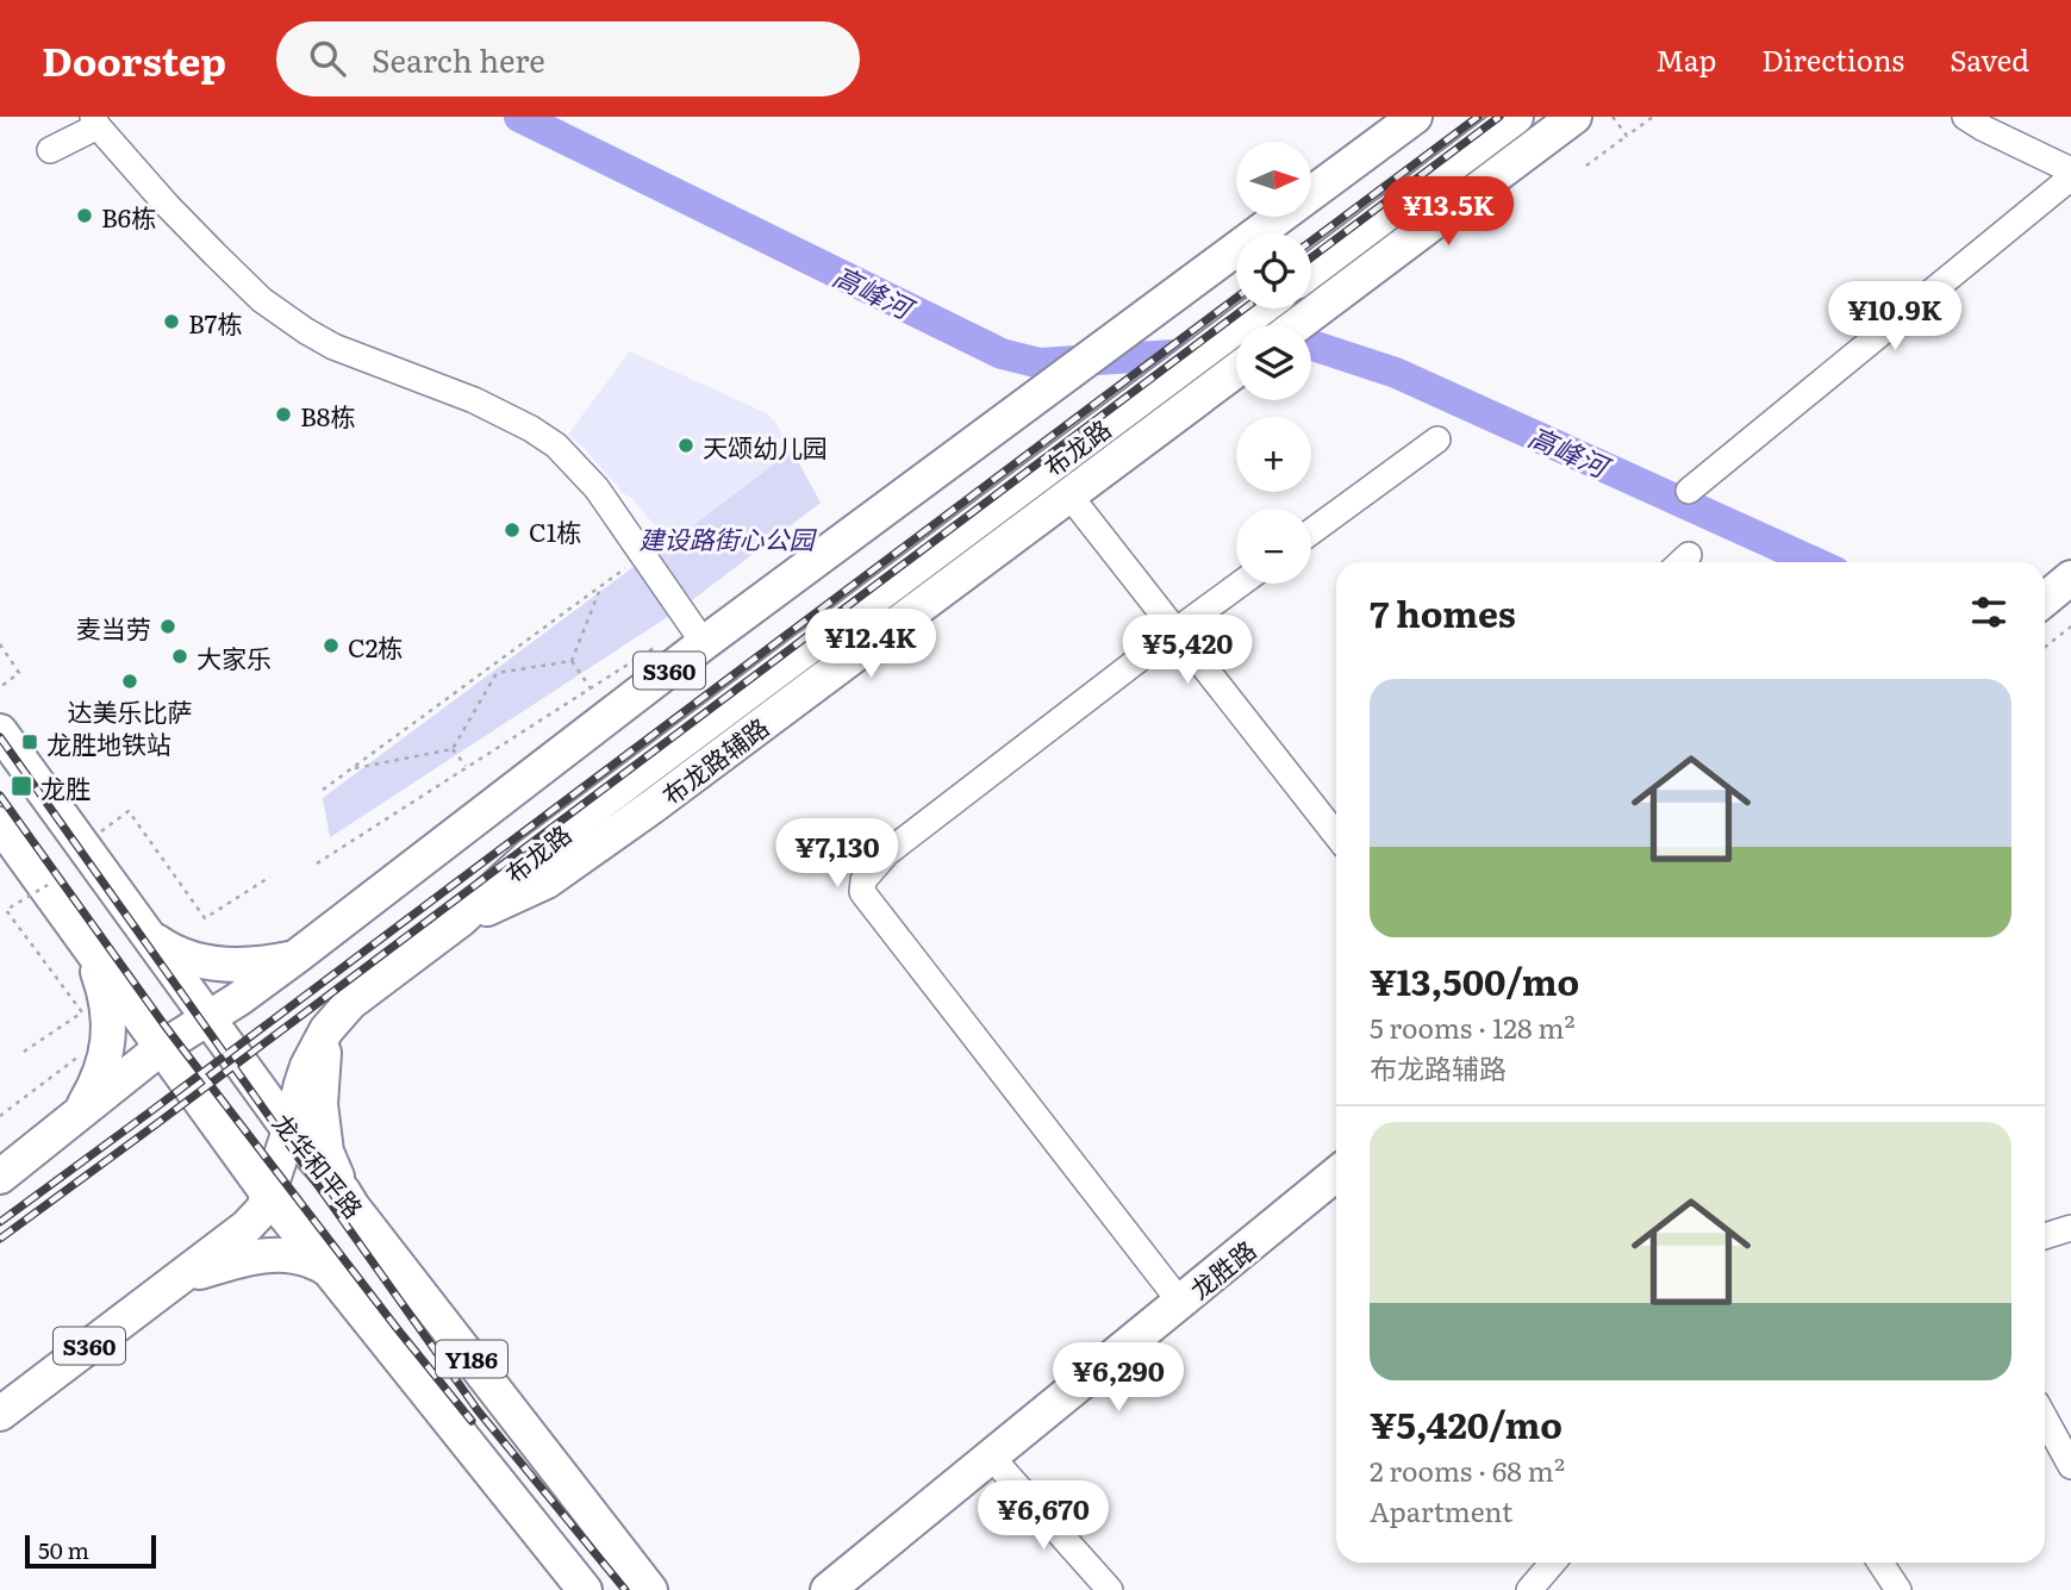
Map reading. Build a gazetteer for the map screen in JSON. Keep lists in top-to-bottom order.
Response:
{
  "streets": {
    "main road": [
      "布龙路",
      "S360",
      "布龙路辅路",
      "龙华和平路",
      "龙胜路",
      "Y186"
    ]
  },
  "crossings": [
    ["布龙路", "布龙路辅路"],
    ["布龙路", "龙华和平路"],
    ["布龙路", "Y186"],
    ["S360", "龙华和平路"],
    ["S360", "Y186"]
  ],
  "water": ["高峰河"],
  "parks": ["建设路街心公园"],
  "places": {
    "other": [
      "B6栋",
      "B7栋",
      "B8栋",
      "天颂幼儿园",
      "C1栋",
      "麦当劳",
      "C2栋",
      "大家乐",
      "达美乐比萨"
    ],
    "transit": ["龙胜地铁站", "龙胜"]
  },
  "scale_bar": "50 m",
  "north": "right",
  "page": {
    "header": "Doorstep",
    "search": "Search here",
    "nav": ["Map", "Directions", "Saved"],
    "map_buttons": ["+", "−"],
    "price": [
      "¥13.5K",
      "¥10.9K",
      "¥12.4K",
      "¥5,420",
      "¥7,130",
      "¥6,290",
      "¥6,670"
    ],
    "heading": "7 homes",
    "list": [
      {
        "name": "¥13,500/mo",
        "note": "5 rooms · 128 m² · 布龙路辅路"
      },
      {
        "name": "¥5,420/mo",
        "note": "2 rooms · 68 m² · Apartment"
      }
    ],
    "scale": "50 m"
  }
}
